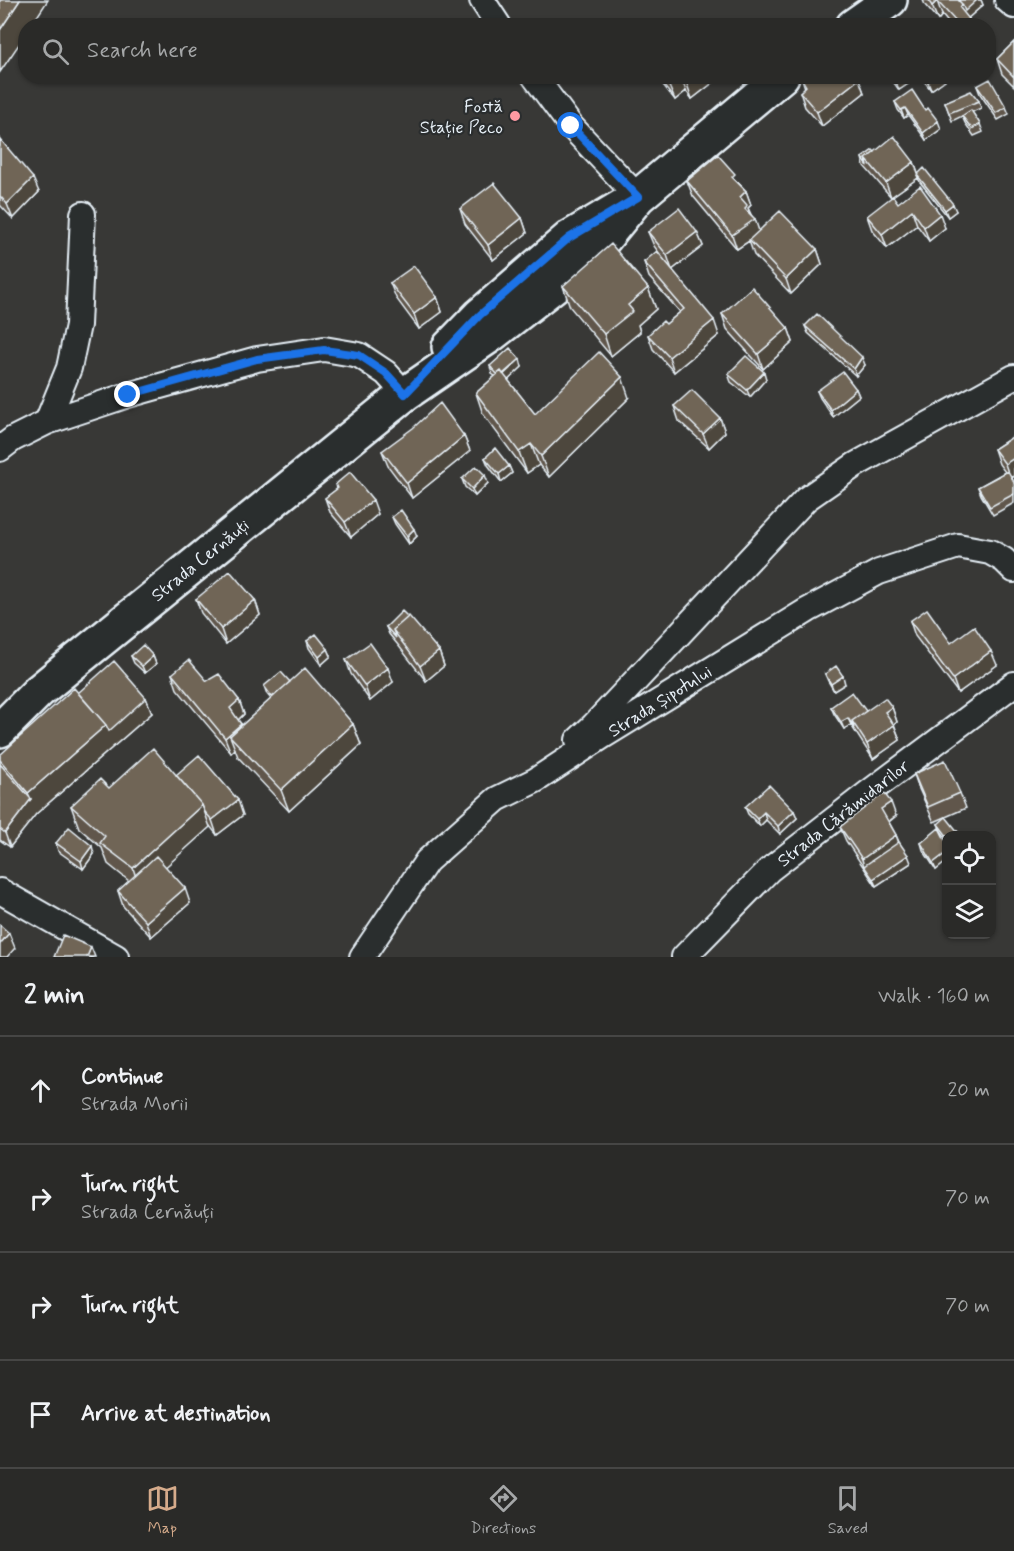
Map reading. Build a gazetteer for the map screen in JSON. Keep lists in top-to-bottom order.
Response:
{
  "streets": {
    "street": ["Strada Cernăuți", "Strada Șipotului", "Strada Cărămidarilor"]
  },
  "places": ["Fostă Stație Peco"],
  "page": {
    "search": "Search here",
    "heading": ["2 min", "Walk · 160 m"],
    "list": [
      ["Continue", "Strada Morii", "20 m"],
      ["Turn right", "Strada Cernăuți", "70 m"],
      ["Turn right", "70 m"],
      "Arrive at destination"
    ],
    "nav": ["Map", "Directions", "Saved"]
  }
}
